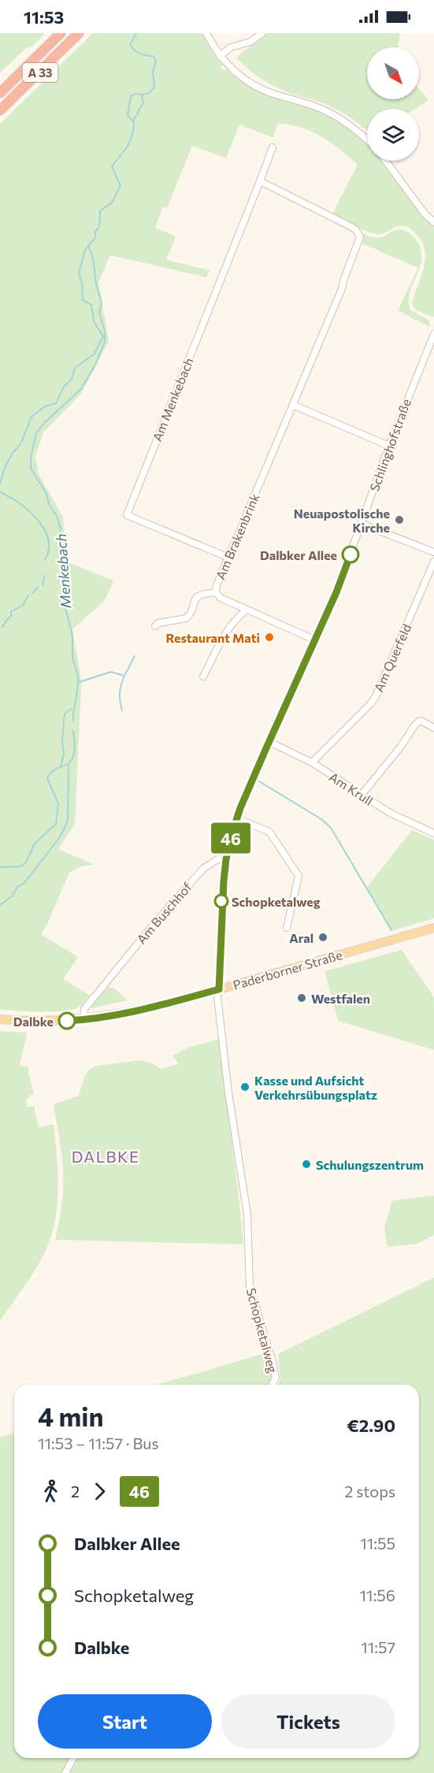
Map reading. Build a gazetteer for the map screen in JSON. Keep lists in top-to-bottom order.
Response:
{
  "streets": {
    "highway": ["A 33"],
    "main road": ["Paderborner Straße"],
    "street": [
      "Am Menkebach",
      "Schlinghofstraße",
      "Am Brakenbrink",
      "Am Querfeld",
      "Am Krull",
      "Am Buschhof",
      "Schopketalweg"
    ]
  },
  "crossings": [
    ["Am Menkebach", "Am Brakenbrink"],
    ["Schlinghofstraße", "Am Brakenbrink"],
    ["Schlinghofstraße", "Am Krull"],
    ["Schlinghofstraße", "Am Buschhof"],
    ["Schlinghofstraße", "Paderborner Straße"],
    ["Schlinghofstraße", "Schopketalweg"],
    ["Am Querfeld", "Am Krull"],
    ["Am Buschhof", "Paderborner Straße"],
    ["Paderborner Straße", "Schopketalweg"]
  ],
  "districts": ["DALBKE"],
  "water": ["Menkebach"],
  "places": [
    "Neuapostolische Kirche",
    "Dalbker Allee",
    "Restaurant Mati",
    "Schopketalweg",
    "Aral",
    "Westfalen",
    "Dalbke",
    "Kasse und Aufsicht Verkehrsübungsplatz",
    "Schulungszentrum"
  ],
  "lines": ["bus line 46"],
  "north": "bottom right",
  "page": {
    "status": "11:53",
    "on_map": "46",
    "heading": ["4 min", "11:53 – 11:57 · Bus", "€2.90"],
    "legs": ["2", "46", "2 stops"],
    "list": [
      {
        "name": "Dalbker Allee",
        "value": "11:55"
      },
      {
        "name": "Schopketalweg",
        "value": "11:56"
      },
      {
        "name": "Dalbke",
        "value": "11:57"
      }
    ],
    "buttons": ["Start", "Tickets"]
  }
}
